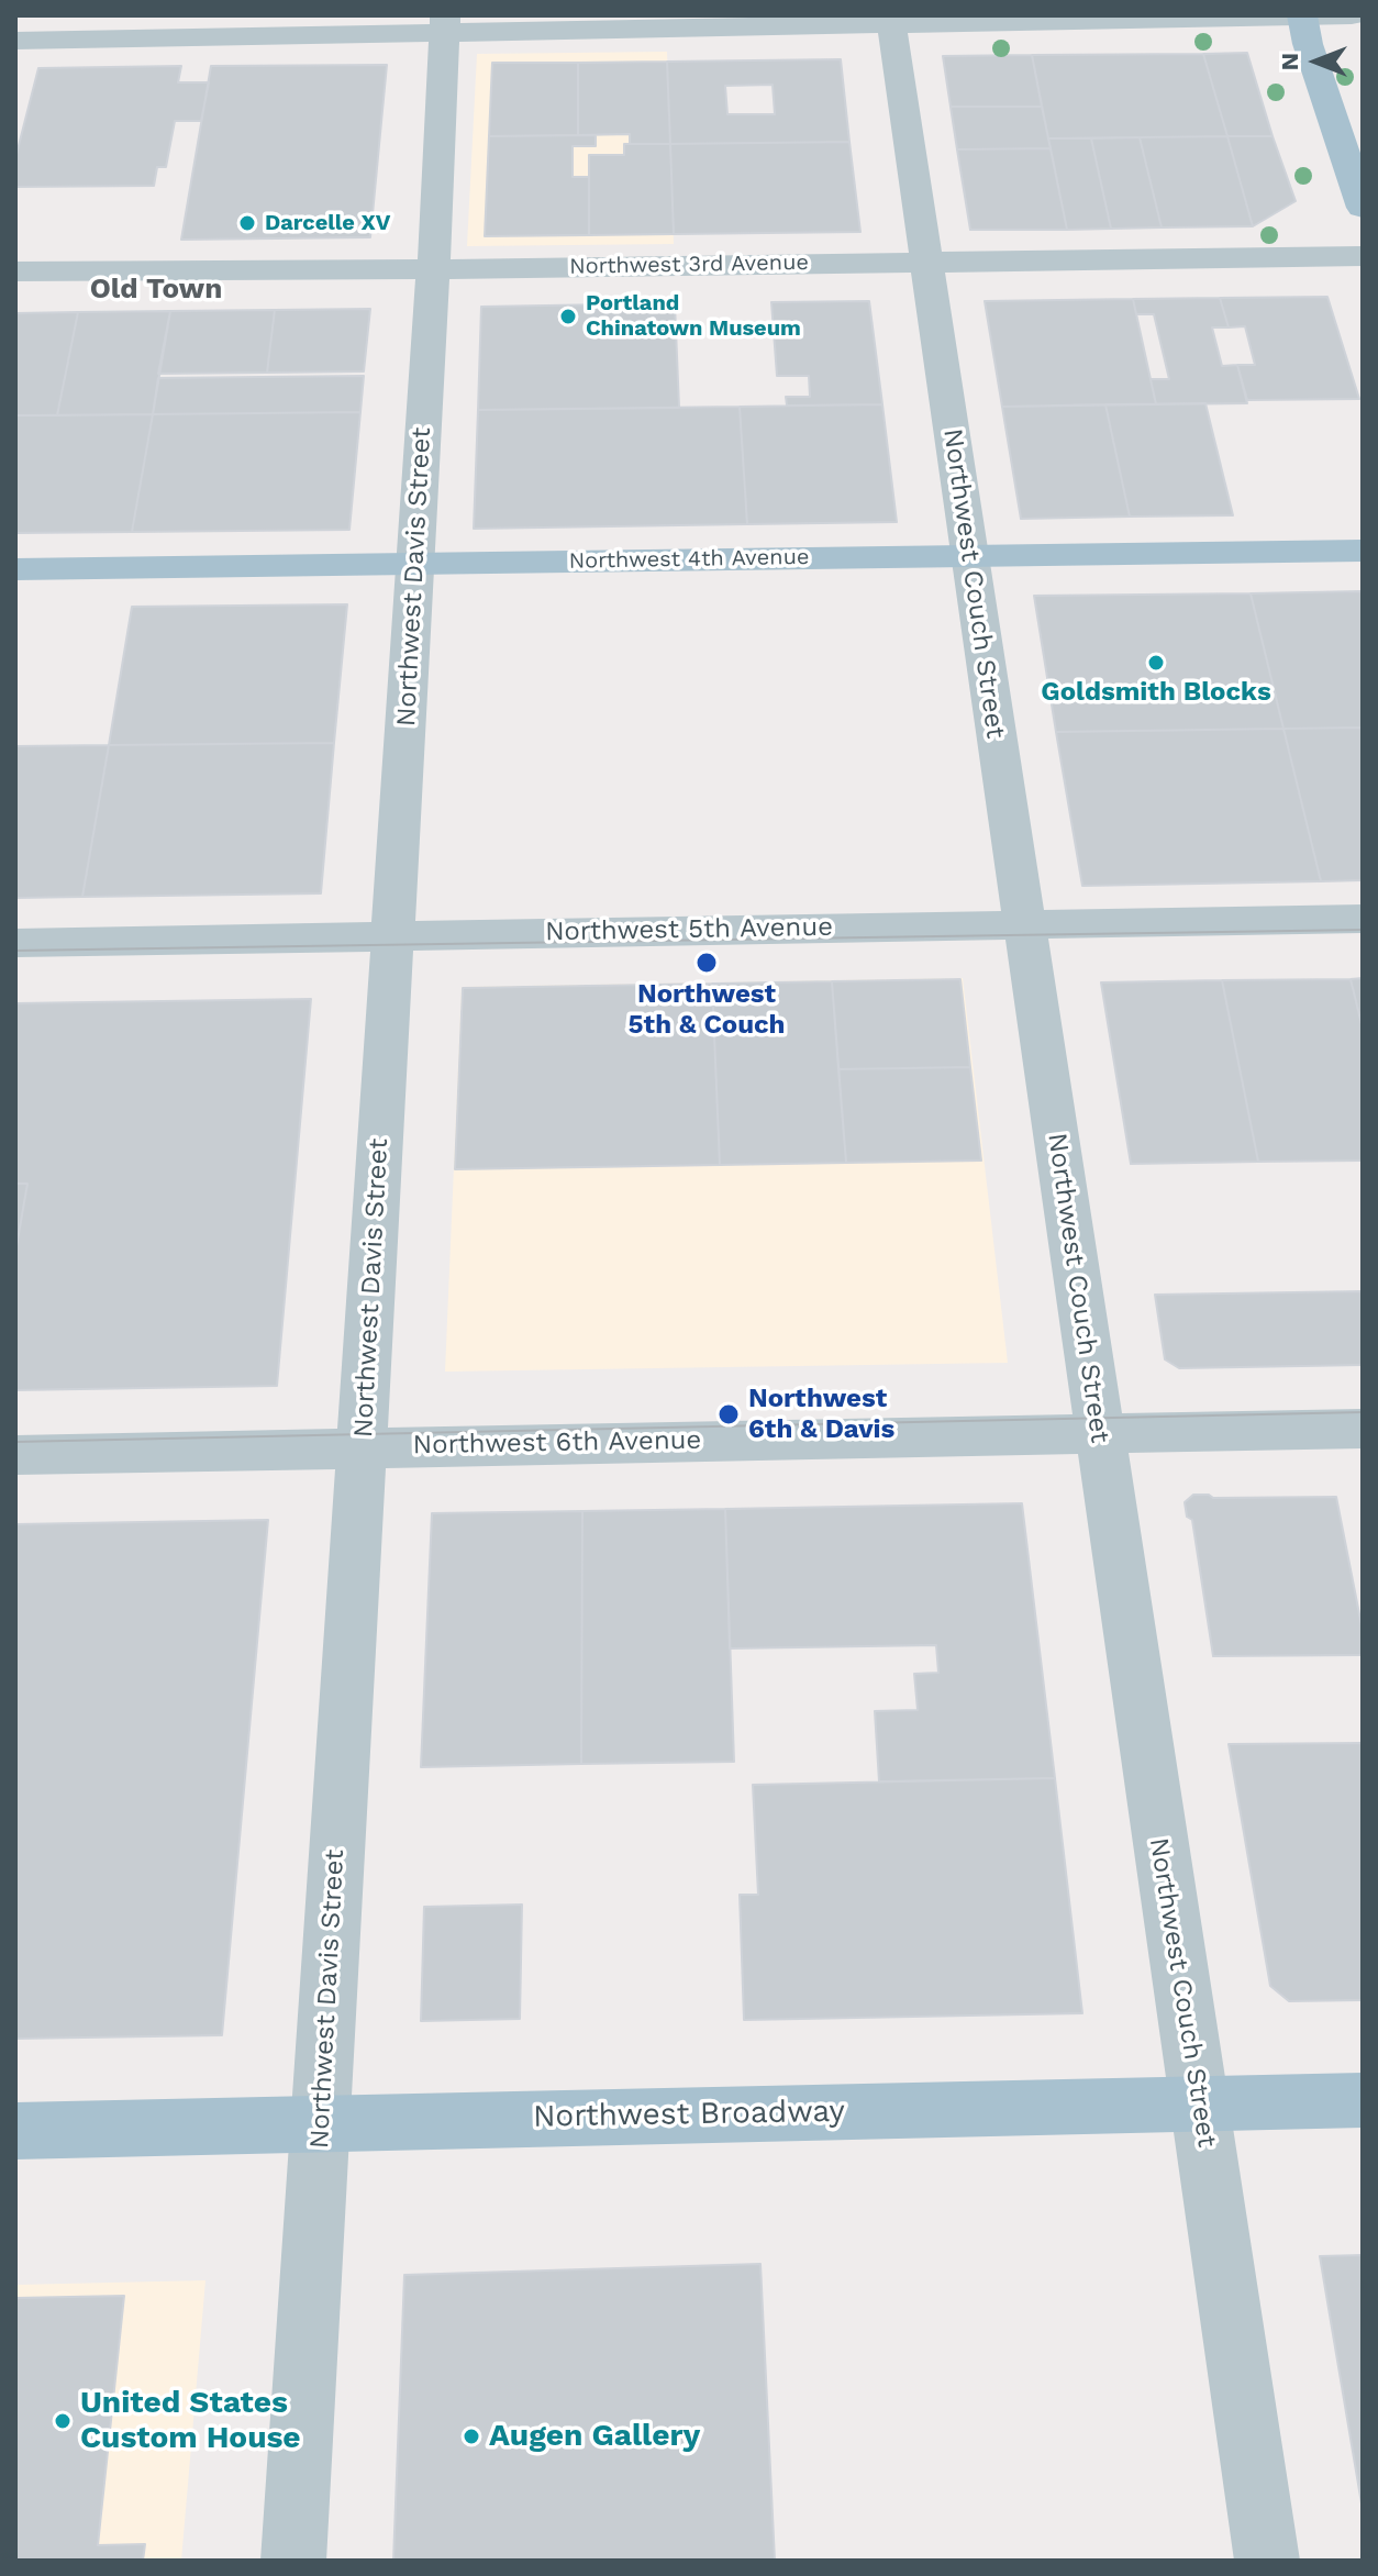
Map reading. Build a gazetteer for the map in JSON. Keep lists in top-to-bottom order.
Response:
{
  "streets": {
    "main road": ["Northwest 4th Avenue", "Northwest Broadway"],
    "street": [
      "Northwest 3rd Avenue",
      "Northwest Davis Street",
      "Northwest Couch Street",
      "Northwest 5th Avenue",
      "Northwest 6th Avenue"
    ]
  },
  "crossings": [
    ["Northwest 3rd Avenue", "Northwest Davis Street"],
    ["Northwest 3rd Avenue", "Northwest Couch Street"],
    ["Northwest 4th Avenue", "Northwest Davis Street"],
    ["Northwest 4th Avenue", "Northwest Couch Street"],
    ["Northwest Davis Street", "Northwest 5th Avenue"],
    ["Northwest Davis Street", "Northwest 6th Avenue"],
    ["Northwest Davis Street", "Northwest Broadway"],
    ["Northwest Couch Street", "Northwest 5th Avenue"],
    ["Northwest Couch Street", "Northwest 6th Avenue"],
    ["Northwest Couch Street", "Northwest Broadway"]
  ],
  "districts": ["Old Town"],
  "places": [
    "Darcelle XV",
    "Portland Chinatown Museum",
    "Goldsmith Blocks",
    "Northwest 5th & Couch",
    "Northwest 6th & Davis",
    "United States Custom House",
    "Augen Gallery"
  ],
  "north": "left"
}
